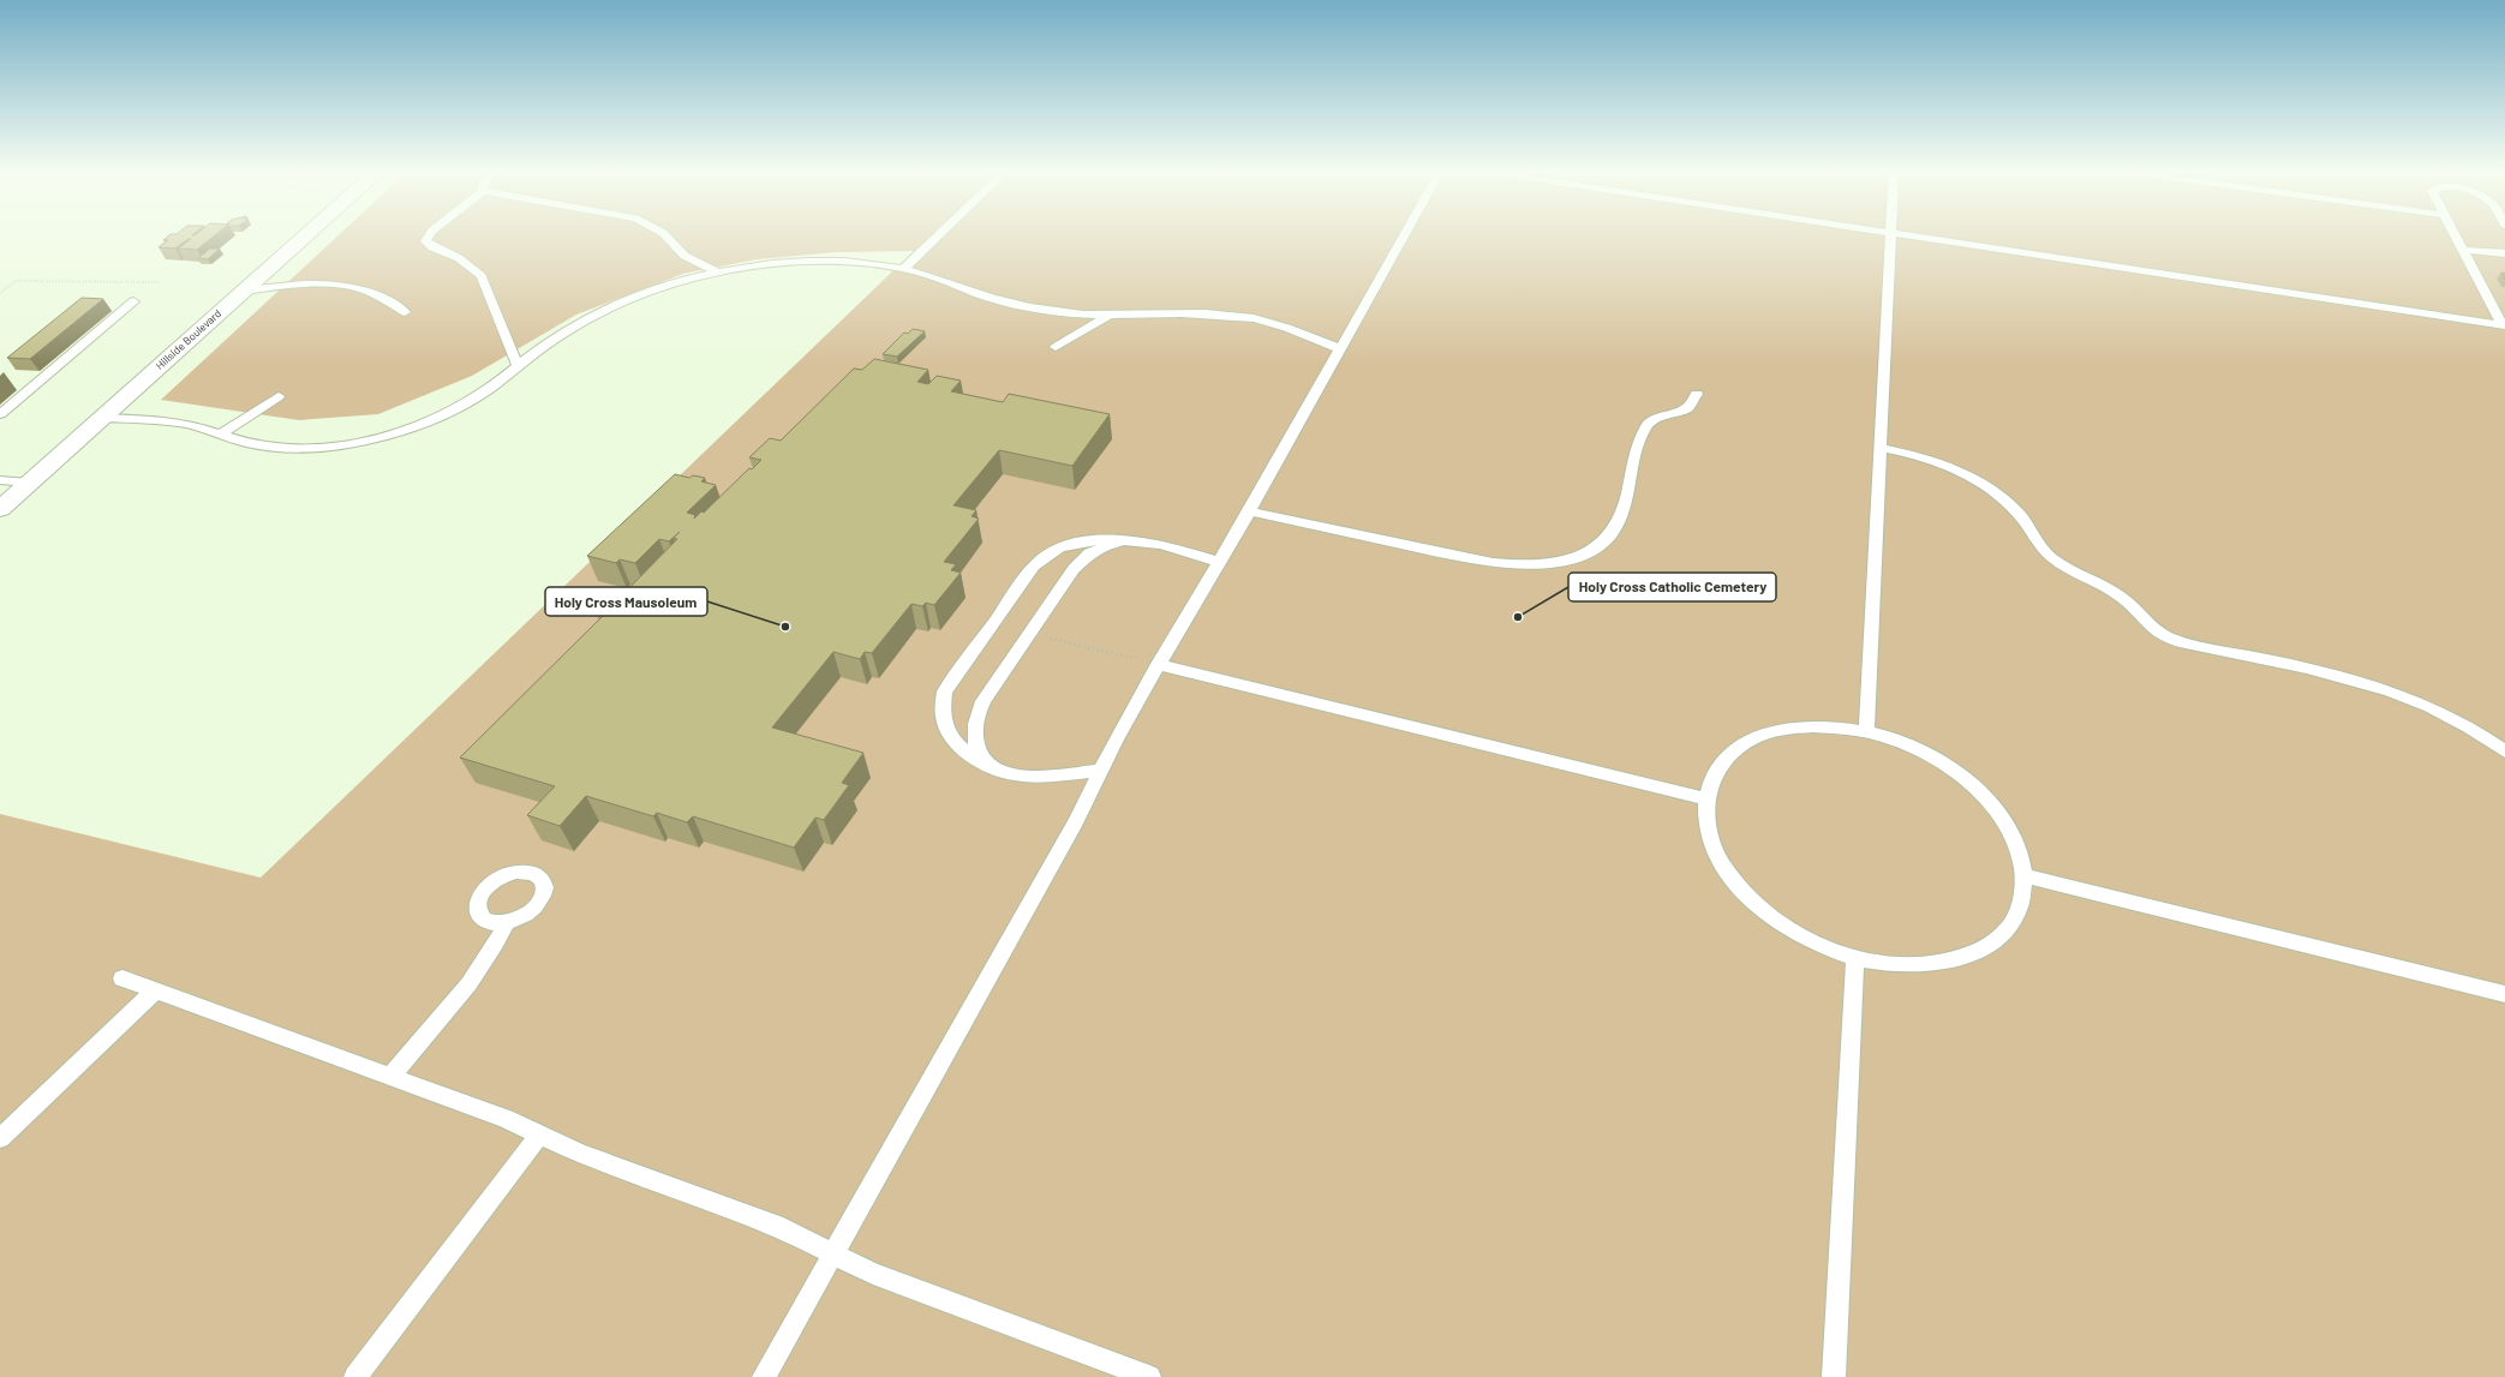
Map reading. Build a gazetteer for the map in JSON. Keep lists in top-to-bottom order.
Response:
{
  "streets": {
    "main road": ["Hillside Boulevard"]
  },
  "places": ["Holy Cross Catholic Cemetery", "Holy Cross Mausoleum"]
}
